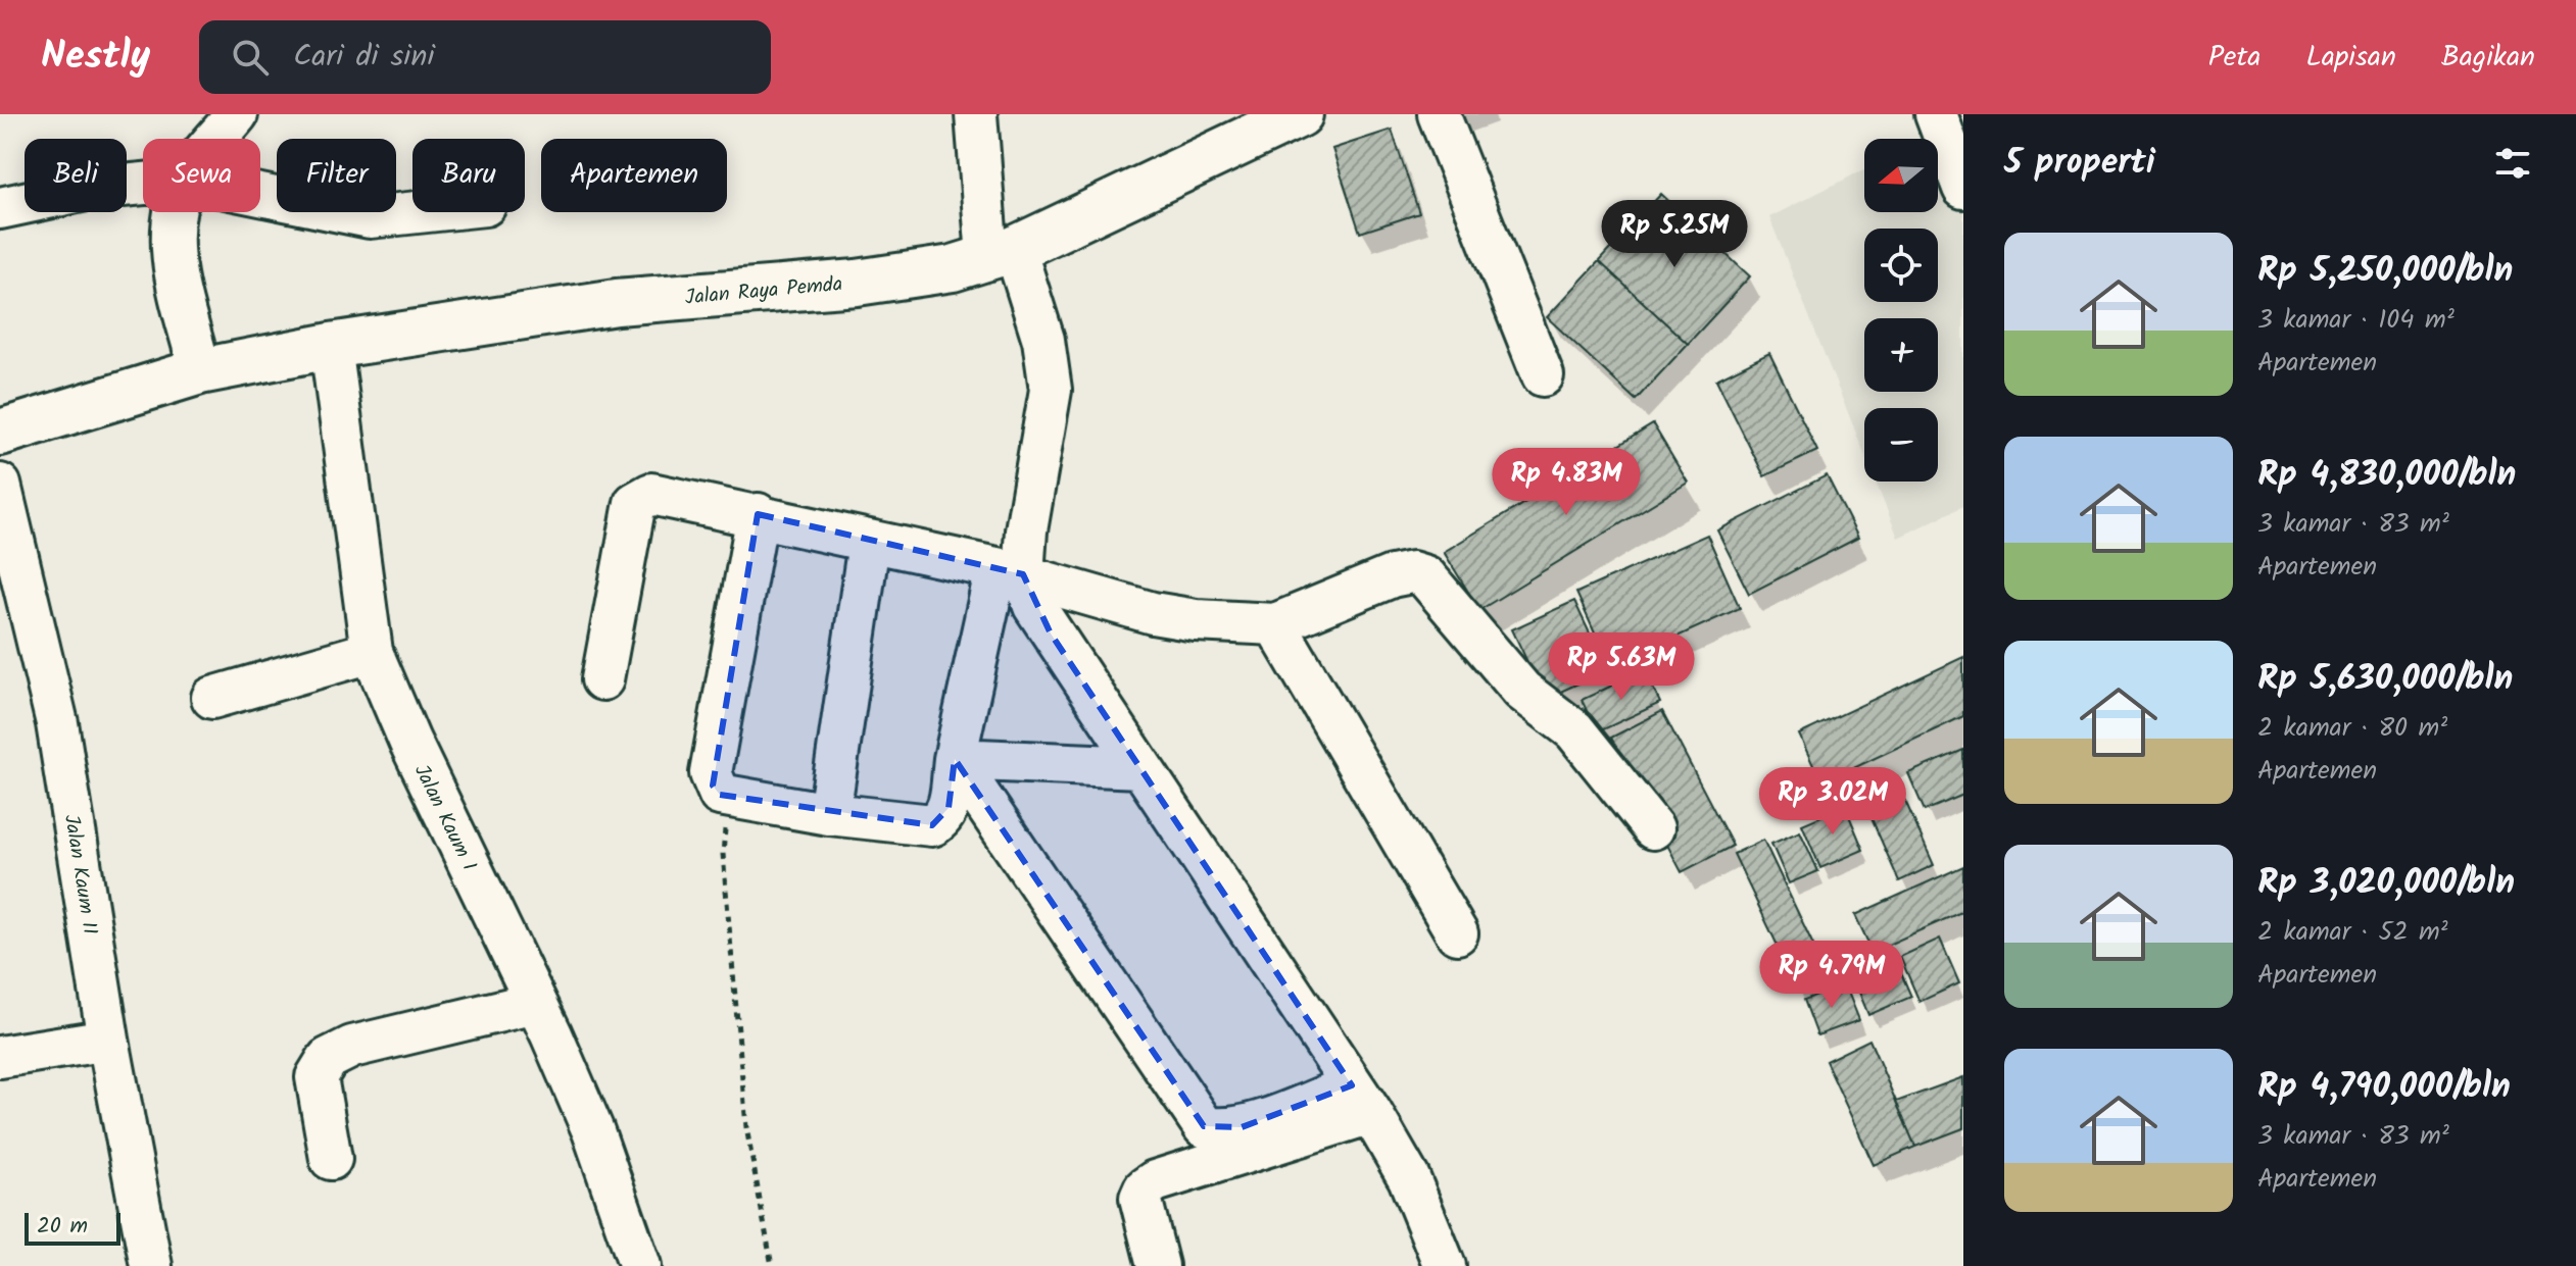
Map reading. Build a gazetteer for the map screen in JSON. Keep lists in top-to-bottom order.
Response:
{
  "streets": {
    "main road": ["Jalan Raya Pemda"],
    "street": ["Jalan Kaum I", "Jalan Kaum II"]
  },
  "crossings": [
    ["Jalan Raya Pemda", "Jalan Kaum I"]
  ],
  "scale_bar": "20 m",
  "north": "left",
  "page": {
    "header": "Nestly",
    "search": "Cari di sini",
    "nav": ["Peta", "Lapisan", "Bagikan"],
    "heading": "5 properti",
    "map_buttons": ["+", "−"],
    "chip": [
      "Beli",
      "Sewa",
      "Filter",
      "Baru",
      "Apartemen"
    ],
    "price": [
      "Rp 5.25M",
      "Rp 4.83M",
      "Rp 5.63M",
      "Rp 3.02M",
      "Rp 4.79M"
    ],
    "list": [
      {
        "name": "Rp 5,250,000/bln",
        "note": "3 kamar · 104 m² · Apartemen"
      },
      {
        "name": "Rp 4,830,000/bln",
        "note": "3 kamar · 83 m² · Apartemen"
      },
      {
        "name": "Rp 5,630,000/bln",
        "note": "2 kamar · 80 m² · Apartemen"
      },
      {
        "name": "Rp 3,020,000/bln",
        "note": "2 kamar · 52 m² · Apartemen"
      },
      {
        "name": "Rp 4,790,000/bln",
        "note": "3 kamar · 83 m² · Apartemen"
      }
    ],
    "scale": "20 m"
  }
}
